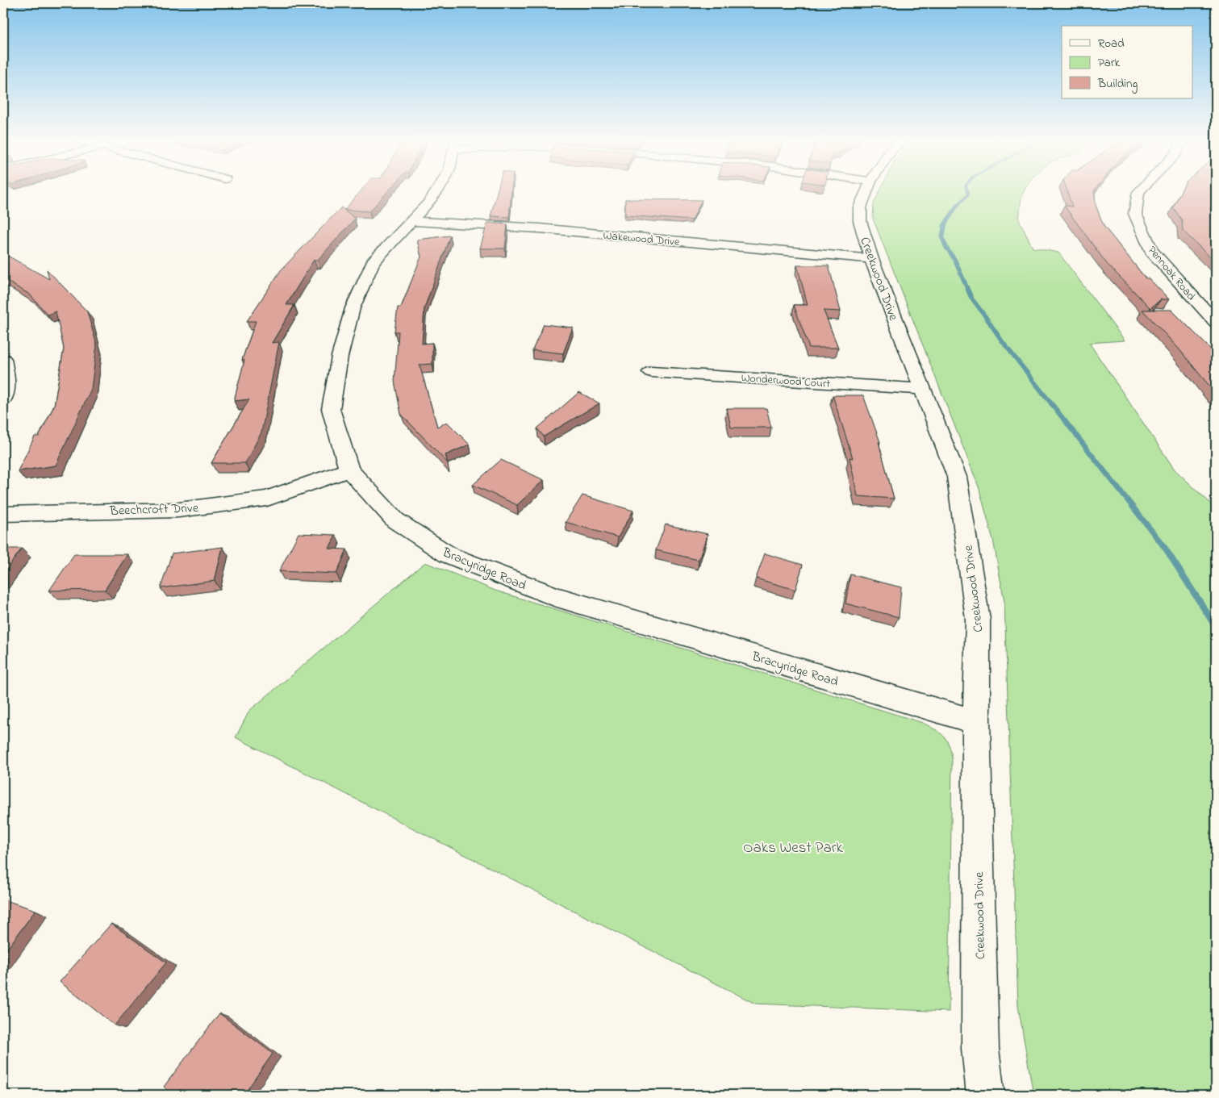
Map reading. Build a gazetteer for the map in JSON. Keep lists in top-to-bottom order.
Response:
{
  "streets": {
    "street": [
      "Wakewood Drive",
      "Pennoak Road",
      "Creekwood Drive",
      "Wonderwood Court",
      "Beechcroft Drive",
      "Bracyridge Road"
    ]
  },
  "crossings": [
    ["Wakewood Drive", "Creekwood Drive"],
    ["Wakewood Drive", "Bracyridge Road"],
    ["Creekwood Drive", "Wonderwood Court"],
    ["Creekwood Drive", "Bracyridge Road"],
    ["Beechcroft Drive", "Bracyridge Road"]
  ],
  "parks": ["Oaks West Park"],
  "legend": ["Road", "Park", "Building"]
}
